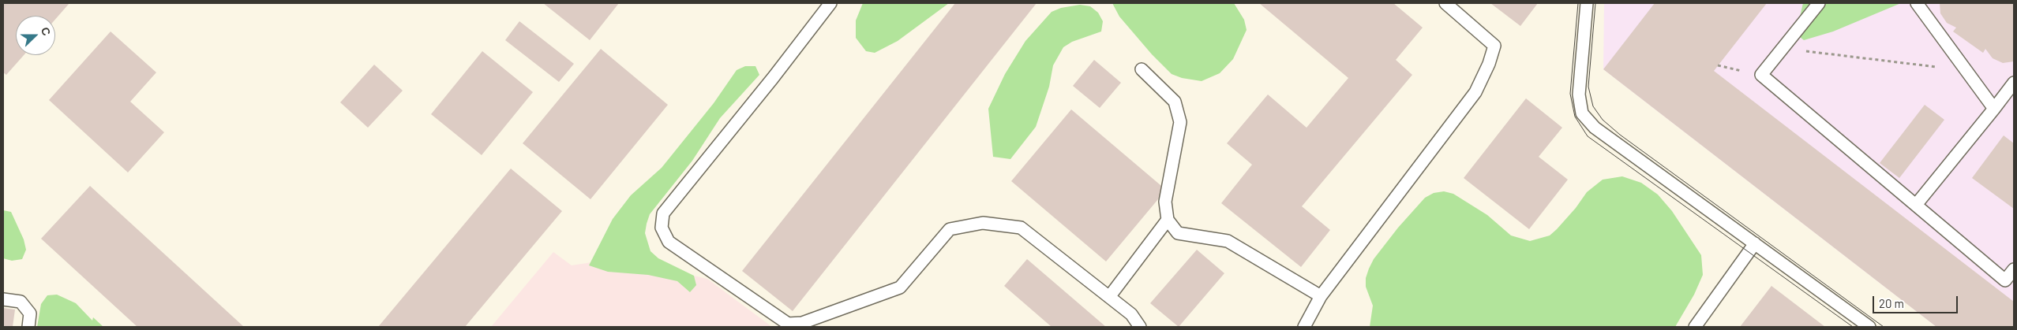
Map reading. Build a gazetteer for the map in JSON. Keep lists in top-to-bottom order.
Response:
{
  "scale_bar": "20 m",
  "north": "right"
}
